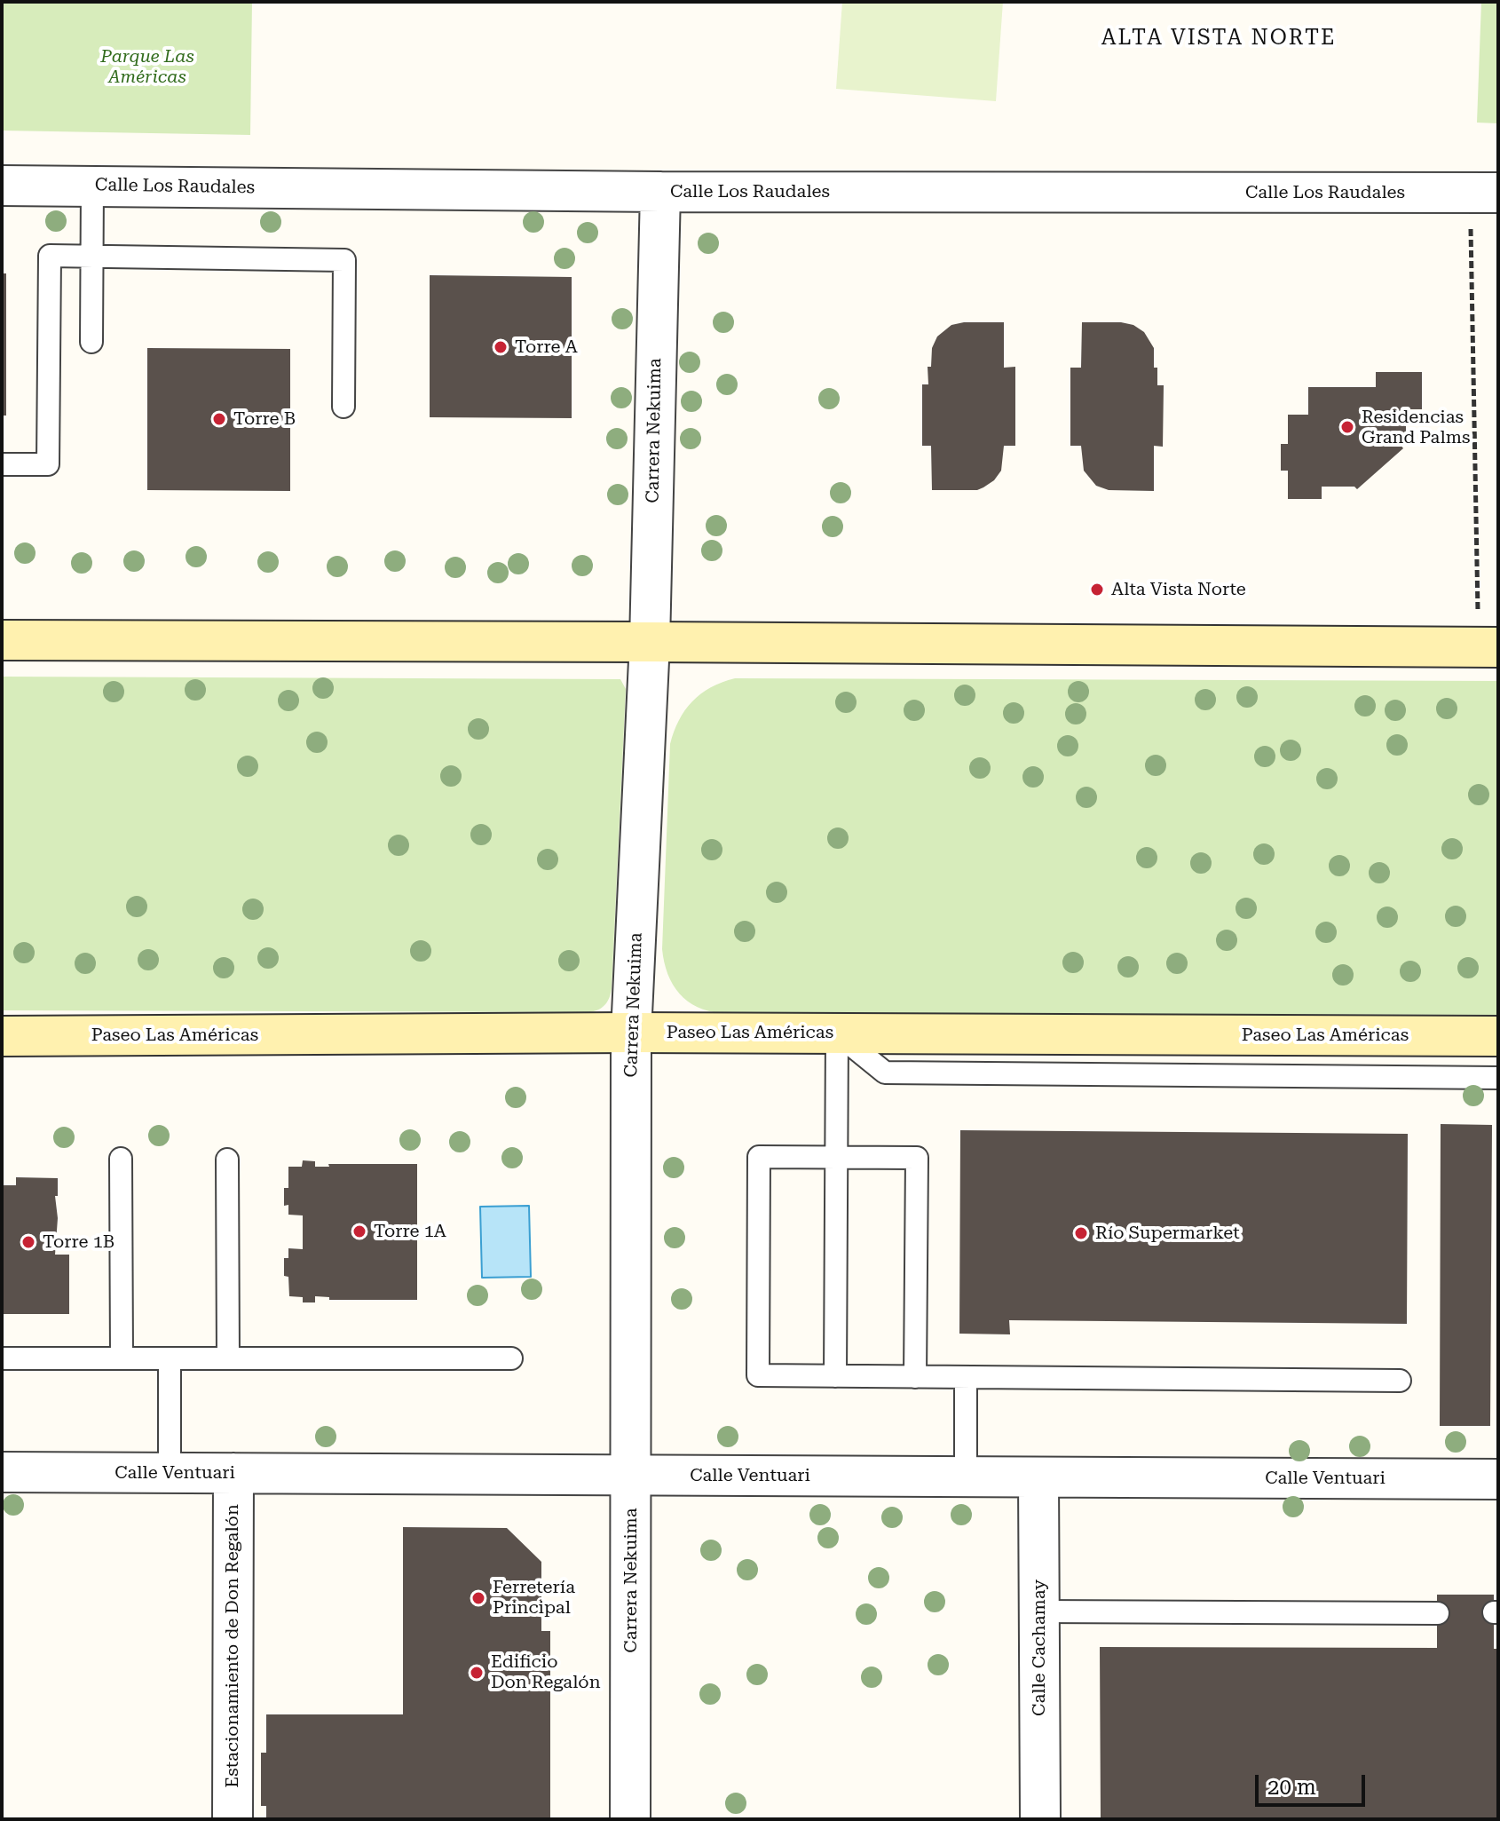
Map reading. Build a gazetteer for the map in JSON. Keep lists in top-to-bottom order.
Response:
{
  "streets": {
    "main road": ["Paseo Las Américas"],
    "street": [
      "Calle Los Raudales",
      "Carrera Nekuima",
      "Calle Ventuari",
      "Estacionamiento de Don Regalón",
      "Calle Cachamay"
    ]
  },
  "crossings": [
    ["Calle Los Raudales", "Carrera Nekuima"],
    ["Carrera Nekuima", "Paseo Las Américas"],
    ["Carrera Nekuima", "Calle Ventuari"],
    ["Calle Ventuari", "Estacionamiento de Don Regalón"],
    ["Calle Ventuari", "Calle Cachamay"]
  ],
  "districts": ["ALTA VISTA NORTE"],
  "parks": ["Parque Las Américas"],
  "places": [
    "Torre A",
    "Torre B",
    "Residencias Grand Palms",
    "Alta Vista Norte",
    "Torre 1A",
    "Río Supermarket",
    "Torre 1B",
    "Ferretería Principal",
    "Edificio Don Regalón"
  ],
  "scale_bar": "20 m"
}
